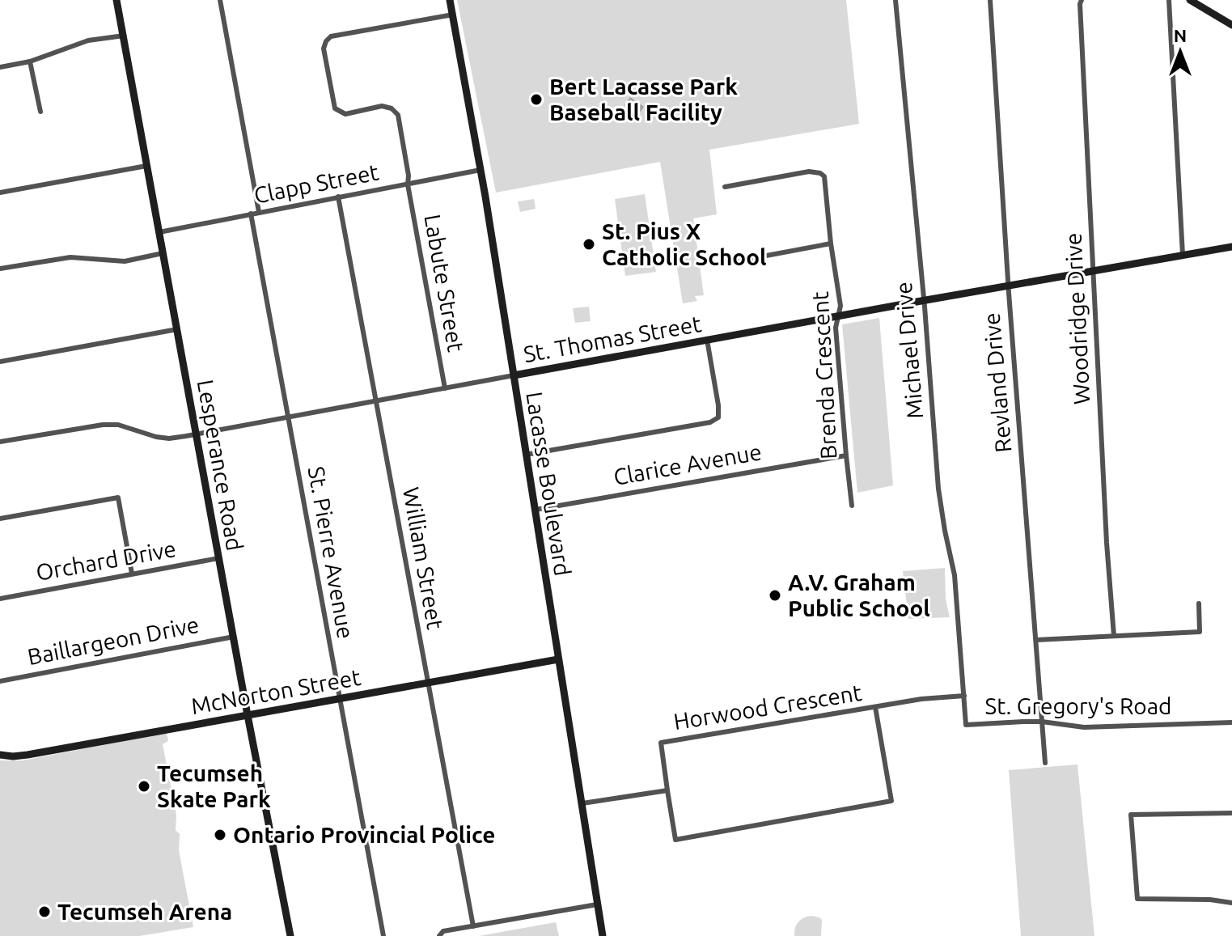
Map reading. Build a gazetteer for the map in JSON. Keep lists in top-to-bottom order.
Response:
{
  "streets": {
    "street": [
      "Clapp Street",
      "Labute Street",
      "Woodridge Drive",
      "St. Thomas Street",
      "Michael Drive",
      "Brenda Crescent",
      "Revland Drive",
      "Clarice Avenue",
      "Lesperance Road",
      "Lacasse Boulevard",
      "St. Pierre Avenue",
      "William Street",
      "Orchard Drive",
      "Baillargeon Drive",
      "McNorton Street",
      "St. Gregory's Road",
      "Horwood Crescent"
    ]
  },
  "crossings": [
    ["Clapp Street", "Labute Street"],
    ["Clapp Street", "Lesperance Road"],
    ["Clapp Street", "Lacasse Boulevard"],
    ["Clapp Street", "St. Pierre Avenue"],
    ["Clapp Street", "William Street"],
    ["Labute Street", "St. Thomas Street"],
    ["Labute Street", "Lacasse Boulevard"],
    ["Woodridge Drive", "St. Thomas Street"],
    ["St. Thomas Street", "Michael Drive"],
    ["St. Thomas Street", "Brenda Crescent"],
    ["St. Thomas Street", "Revland Drive"],
    ["St. Thomas Street", "Lesperance Road"],
    ["St. Thomas Street", "Lacasse Boulevard"],
    ["St. Thomas Street", "St. Pierre Avenue"],
    ["St. Thomas Street", "William Street"],
    ["Michael Drive", "St. Gregory's Road"],
    ["Brenda Crescent", "Clarice Avenue"],
    ["Revland Drive", "St. Gregory's Road"],
    ["Clarice Avenue", "Lacasse Boulevard"],
    ["Lesperance Road", "Orchard Drive"],
    ["Lesperance Road", "Baillargeon Drive"],
    ["Lesperance Road", "McNorton Street"],
    ["Lacasse Boulevard", "McNorton Street"],
    ["St. Pierre Avenue", "McNorton Street"],
    ["William Street", "McNorton Street"],
    ["St. Gregory's Road", "Horwood Crescent"]
  ],
  "places": [
    "Bert Lacasse Park Baseball Facility",
    "St. Pius X Catholic School",
    "A.V. Graham Public School",
    "Tecumseh Skate Park",
    "Ontario Provincial Police",
    "Tecumseh Arena"
  ],
  "north": "top"
}
